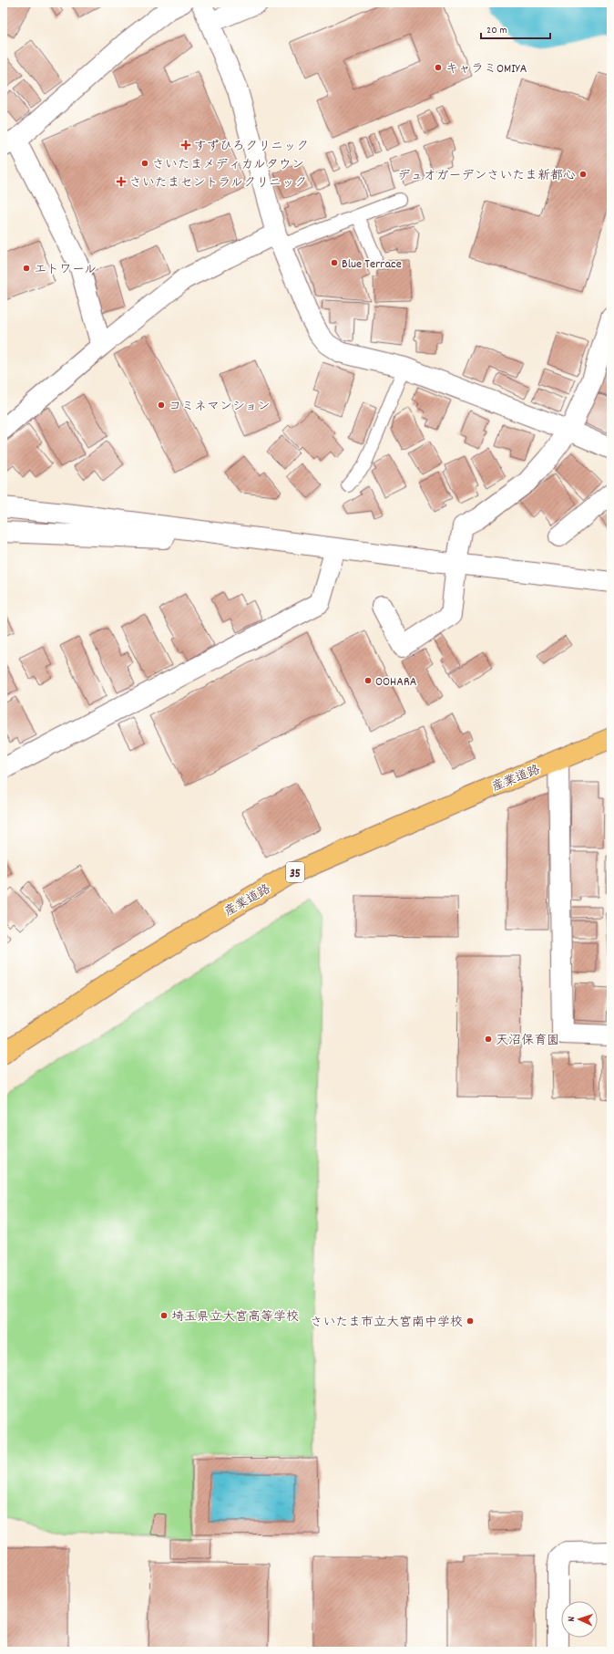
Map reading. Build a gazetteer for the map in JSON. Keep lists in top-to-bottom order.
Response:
{
  "streets": {
    "main road": ["産業道路", "35"]
  },
  "places": {
    "other": [
      "キャラミOMIYA",
      "さいたまメディカルタウン",
      "デュオガーデンさいたま新都心",
      "Blue Terrace",
      "エトワール",
      "コミネマンション",
      "OOHARA",
      "天沼保育園",
      "埼玉県立大宮高等学校",
      "さいたま市立大宮南中学校"
    ],
    "health": ["すずひろクリニック", "さいたまセントラルクリニック"]
  },
  "scale_bar": "20 m",
  "north": "left"
}
